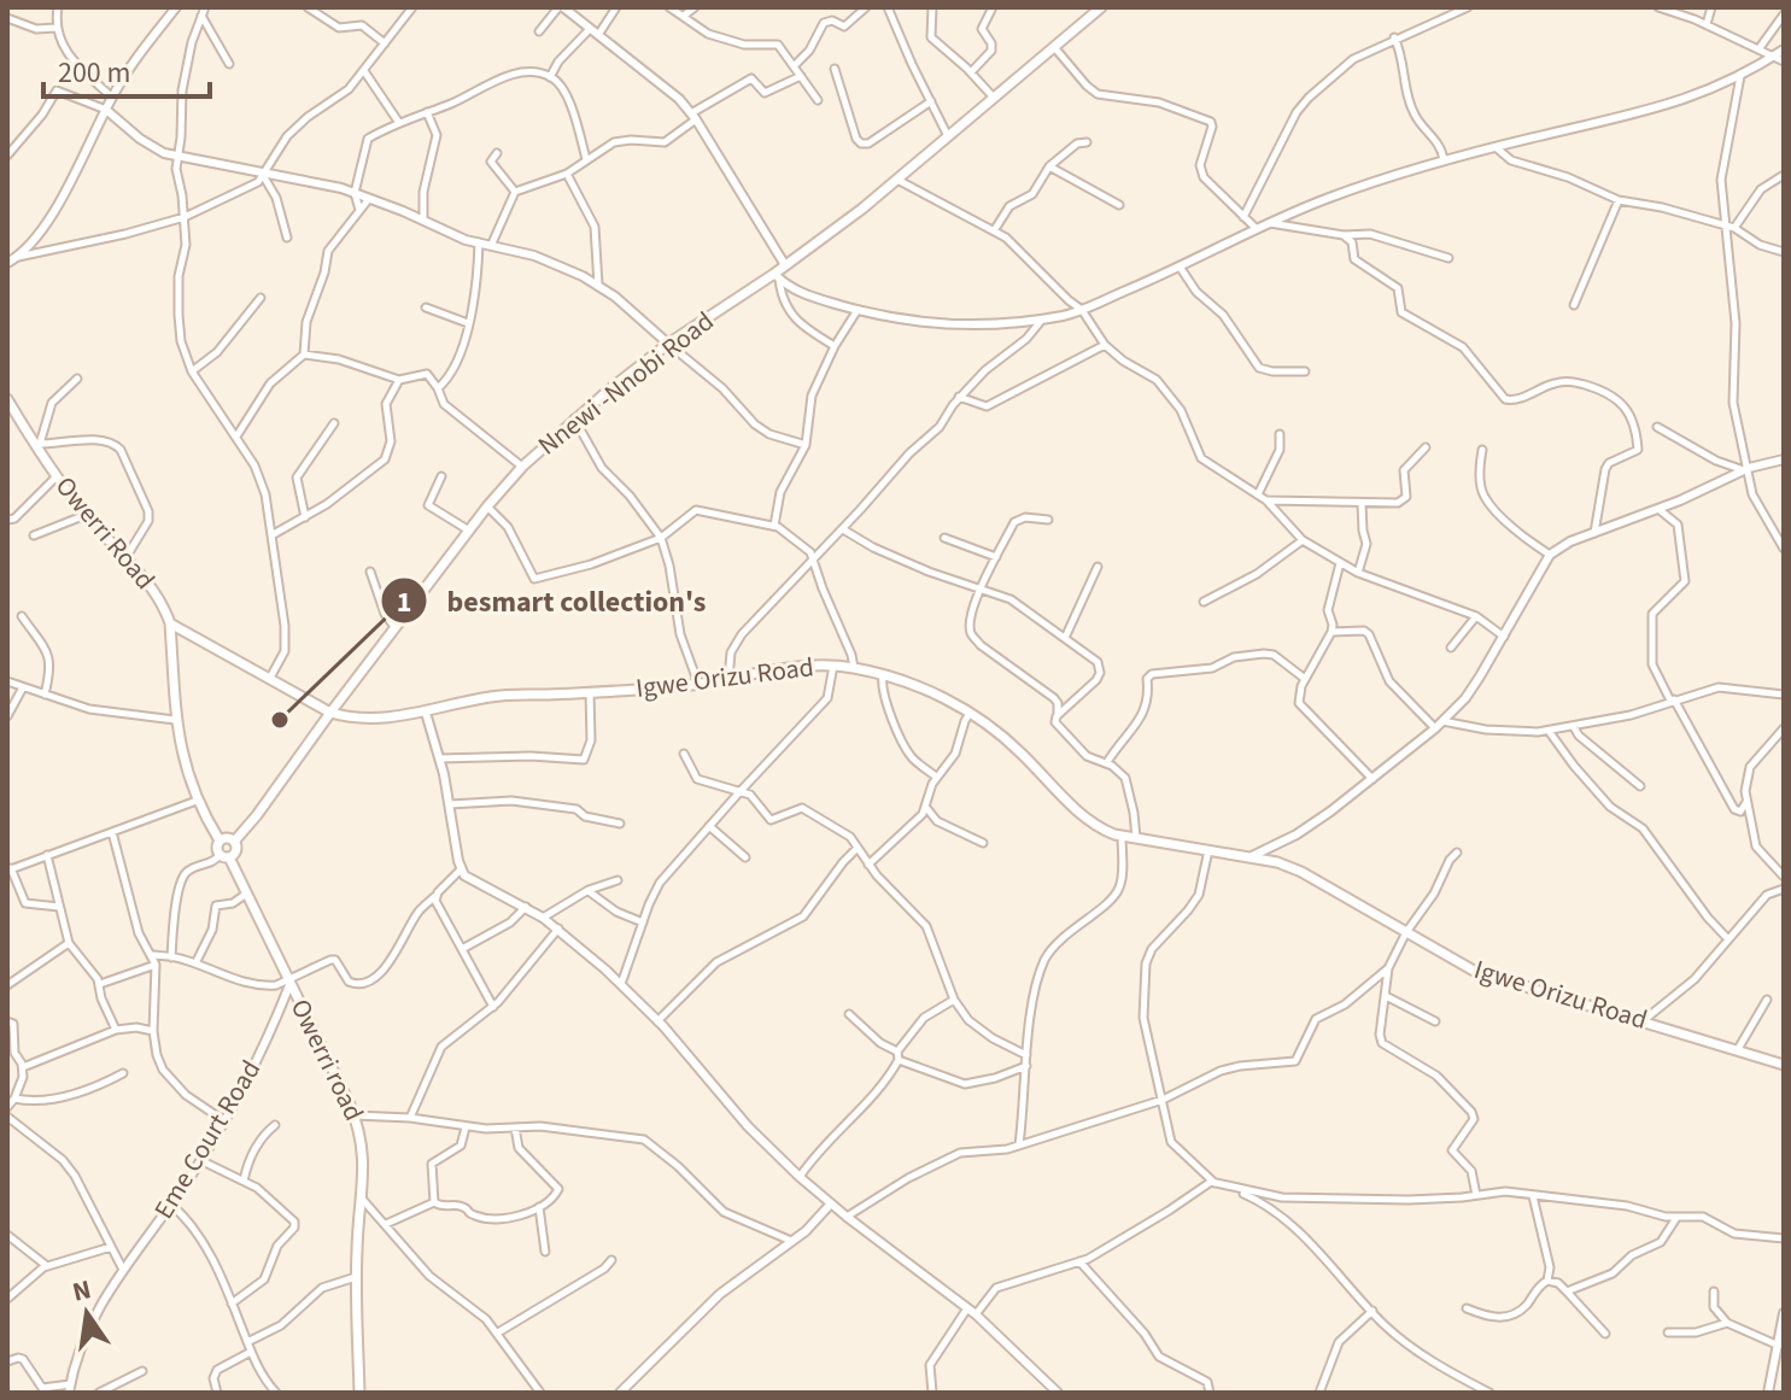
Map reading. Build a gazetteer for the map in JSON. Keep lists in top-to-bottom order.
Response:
{
  "streets": {
    "main road": [
      "Nnewi -Nnobi Road",
      "Owerri Road",
      "Igwe Orizu Road",
      "Owerri road"
    ],
    "street": ["Eme Court Road"]
  },
  "crossings": [
    ["Nnewi -Nnobi Road", "Owerri Road"],
    ["Nnewi -Nnobi Road", "Igwe Orizu Road"],
    ["Nnewi -Nnobi Road", "Owerri road"],
    ["Owerri Road", "Igwe Orizu Road"],
    ["Owerri Road", "Owerri road"],
    ["Owerri road", "Eme Court Road"]
  ],
  "places": ["besmart collection's"],
  "scale_bar": "200 m",
  "north": "top"
}
